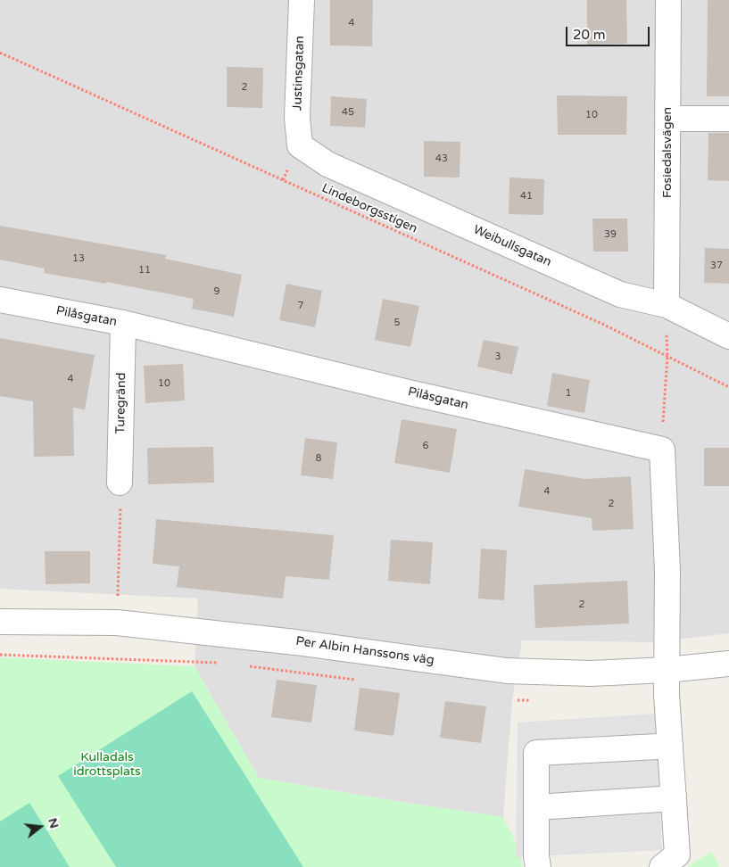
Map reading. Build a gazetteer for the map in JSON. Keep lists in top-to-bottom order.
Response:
{
  "streets": {
    "street": [
      "Justinsgatan",
      "Fosiedalsvägen",
      "Weibullsgatan",
      "Pilåsgatan",
      "Turegränd",
      "Per Albin Hanssons väg"
    ],
    "path": ["Lindeborgsstigen"]
  },
  "crossings": [
    ["Justinsgatan", "Weibullsgatan"],
    ["Fosiedalsvägen", "Weibullsgatan"],
    ["Pilåsgatan", "Turegränd"]
  ],
  "parks": ["Kulladals idrottsplats"],
  "house_numbers": [
    "4",
    "2",
    "45",
    "10",
    "43",
    "41",
    "39",
    "13",
    "37",
    "11",
    "9",
    "7",
    "5",
    "3",
    "4",
    "10",
    "1",
    "6",
    "8",
    "4",
    "2",
    "2"
  ],
  "scale_bar": "20 m",
  "north": "right"
}
